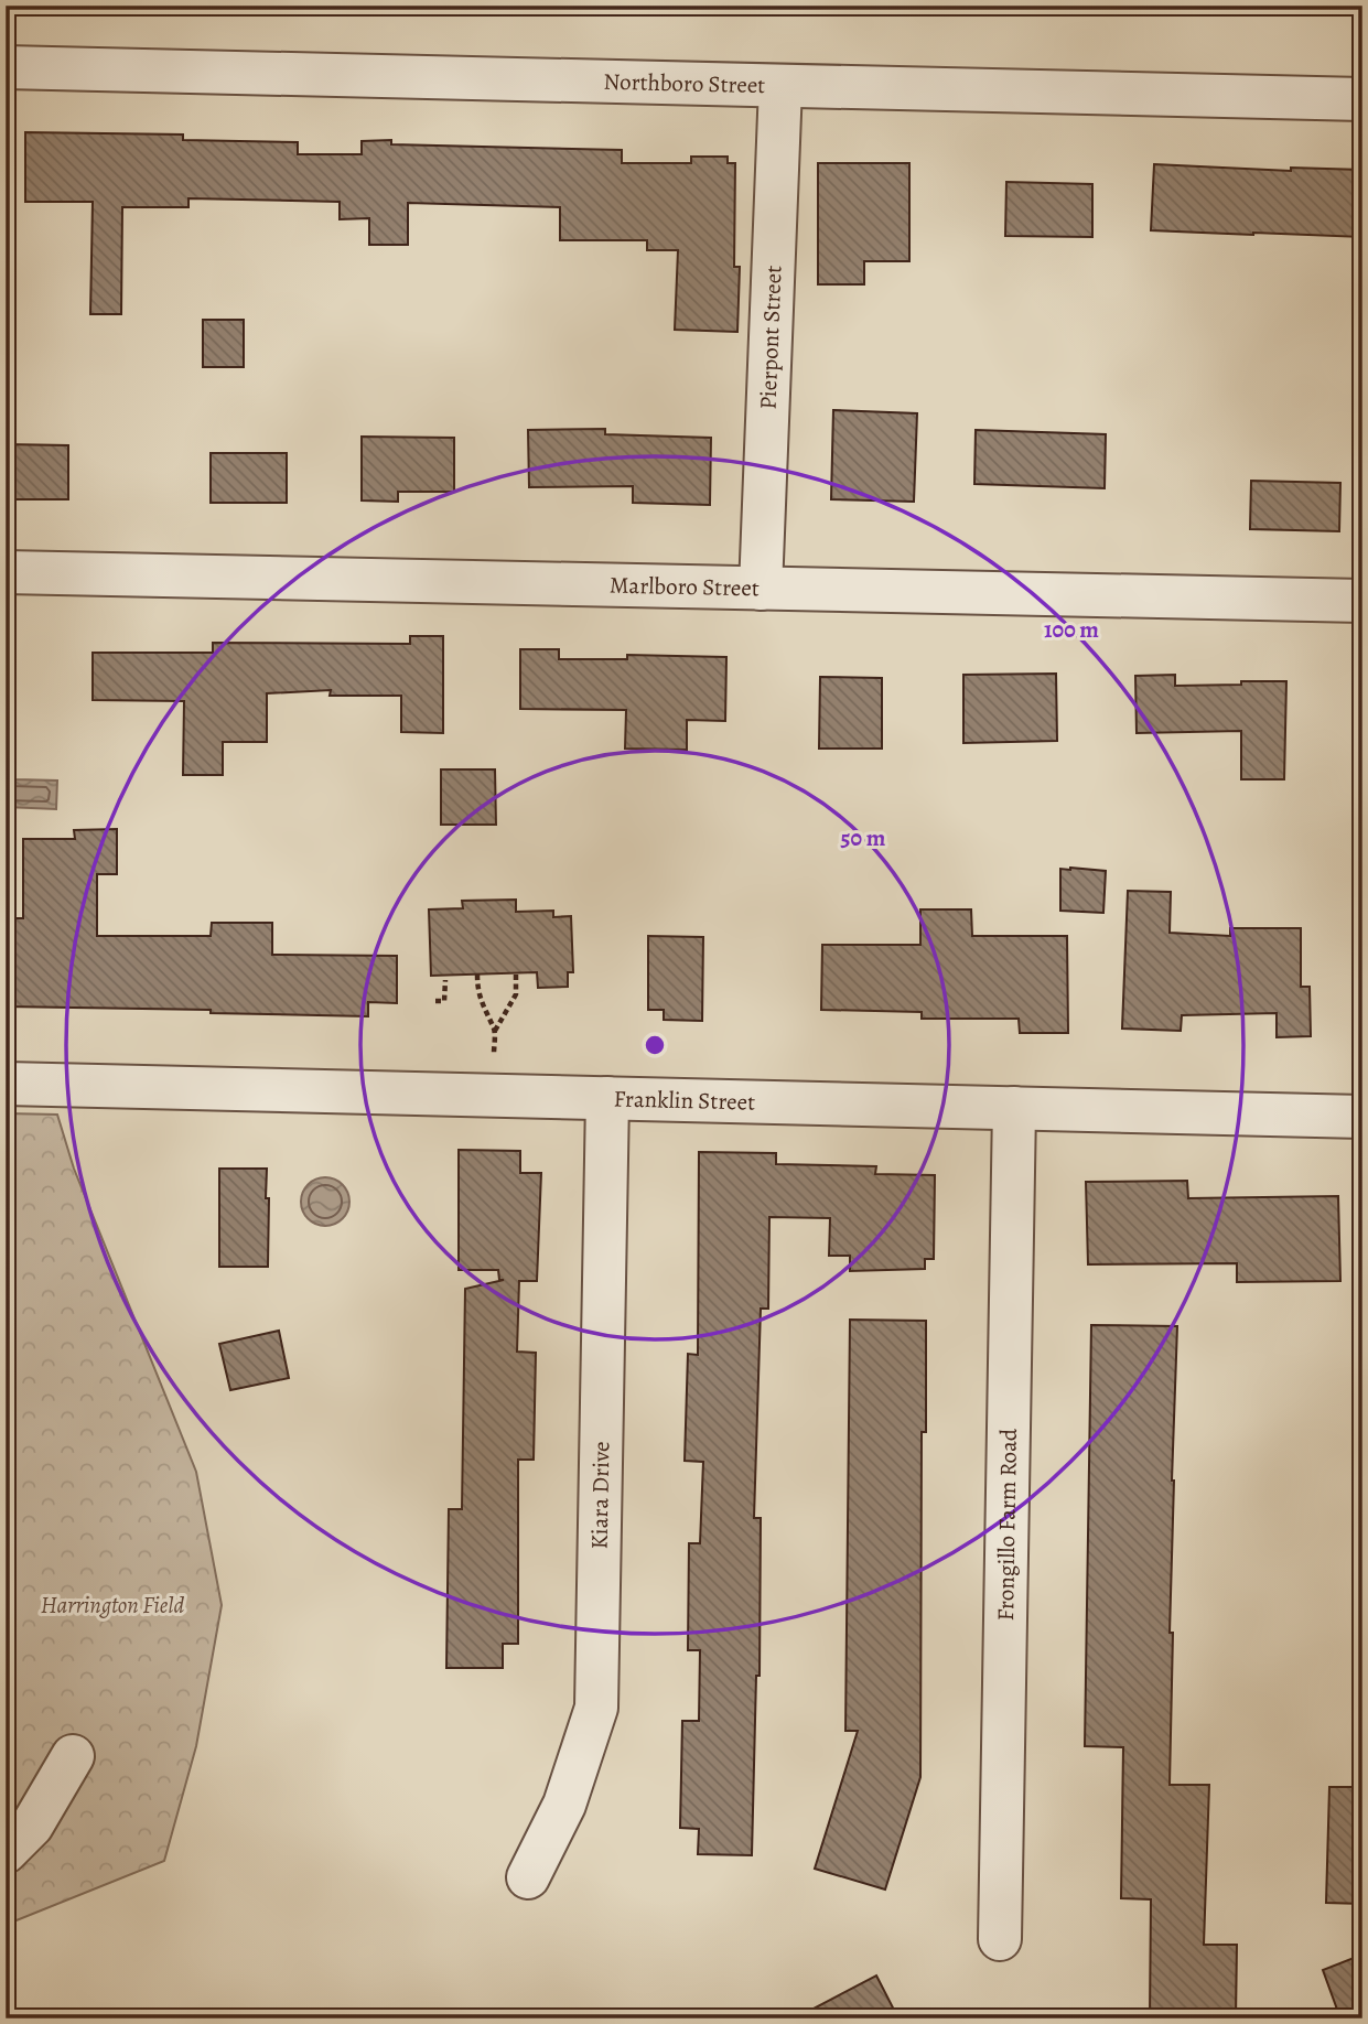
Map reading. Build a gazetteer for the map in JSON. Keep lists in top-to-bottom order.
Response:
{
  "streets": {
    "street": [
      "Northboro Street",
      "Pierpont Street",
      "Marlboro Street",
      "Franklin Street",
      "Kiara Drive",
      "Frongillo Farm Road"
    ]
  },
  "crossings": [
    ["Northboro Street", "Pierpont Street"],
    ["Pierpont Street", "Marlboro Street"],
    ["Franklin Street", "Kiara Drive"],
    ["Franklin Street", "Frongillo Farm Road"]
  ],
  "parks": ["Harrington Field"],
  "rings": ["100 m", "50 m"]
}
